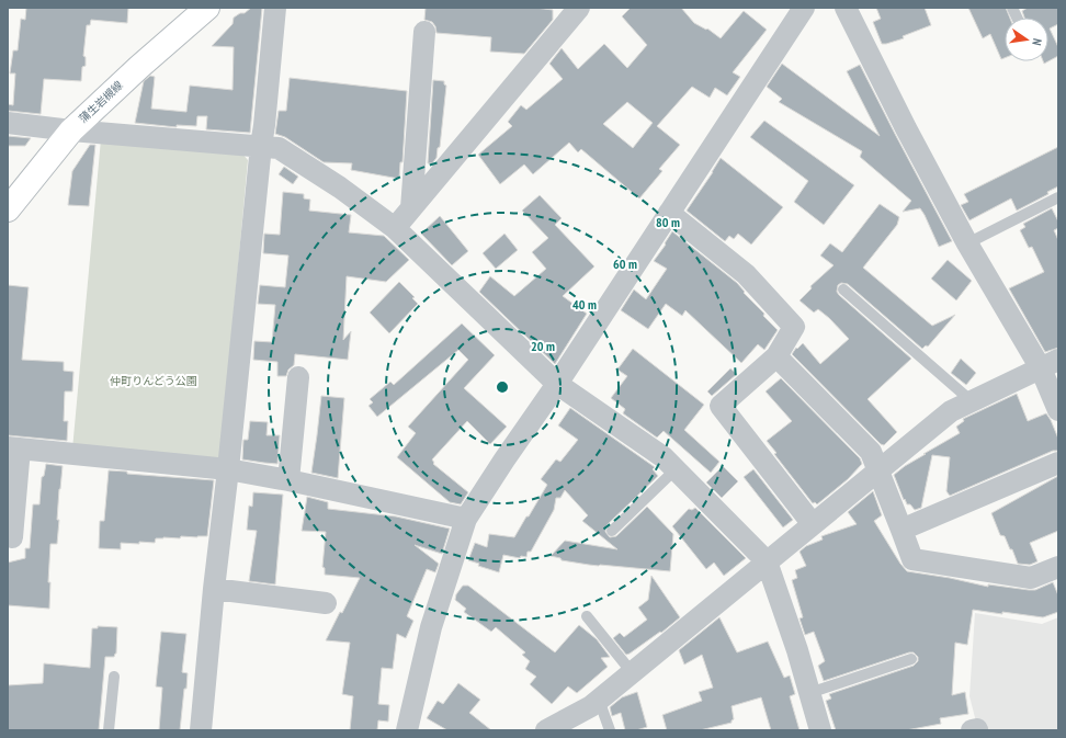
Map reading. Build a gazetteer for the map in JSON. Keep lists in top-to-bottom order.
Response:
{
  "streets": {
    "main road": ["蒲生岩槻線"]
  },
  "parks": ["仲町りんどう公園"],
  "north": "right",
  "rings": [
    "80 m",
    "60 m",
    "40 m",
    "20 m"
  ]
}
